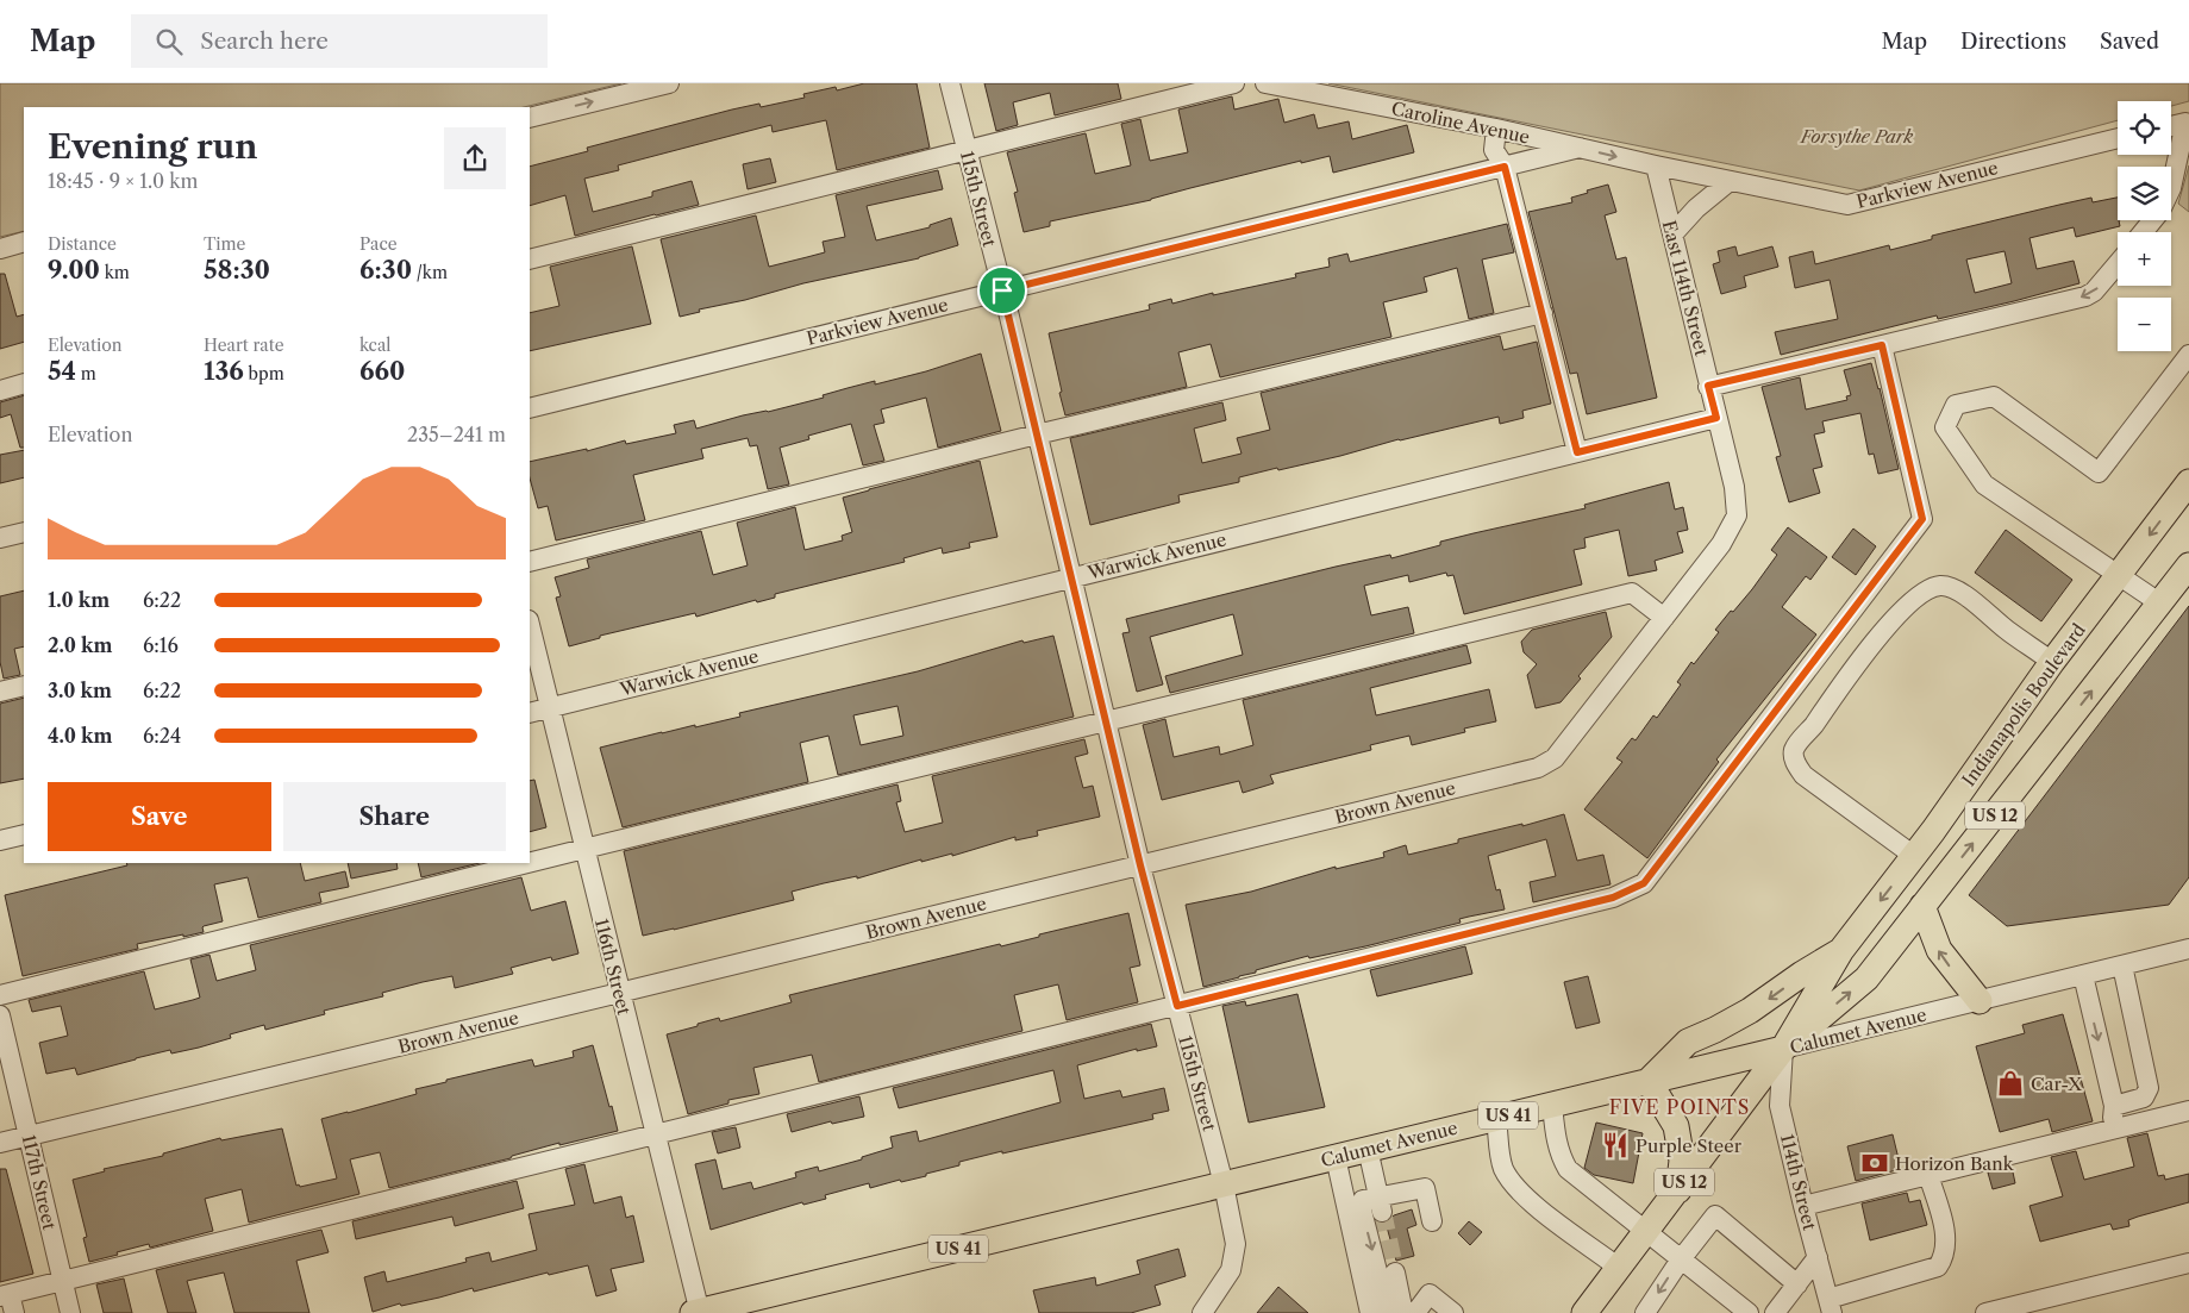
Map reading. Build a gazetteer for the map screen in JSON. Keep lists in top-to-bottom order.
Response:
{
  "streets": {
    "main road": [
      "Indianapolis Boulevard",
      "US 12",
      "Calumet Avenue",
      "US 41"
    ],
    "street": [
      "Caroline Avenue",
      "Parkview Avenue",
      "115th Street",
      "East 114th Street",
      "Warwick Avenue",
      "Brown Avenue",
      "116th Street",
      "117th Street",
      "114th Street"
    ]
  },
  "crossings": [
    ["Caroline Avenue", "Parkview Avenue"],
    ["Caroline Avenue", "East 114th Street"],
    ["Parkview Avenue", "115th Street"],
    ["Parkview Avenue", "East 114th Street"],
    ["115th Street", "Warwick Avenue"],
    ["115th Street", "Brown Avenue"],
    ["115th Street", "Calumet Avenue"],
    ["East 114th Street", "Warwick Avenue"],
    ["East 114th Street", "Brown Avenue"],
    ["Warwick Avenue", "116th Street"],
    ["Indianapolis Boulevard", "Calumet Avenue"],
    ["Indianapolis Boulevard", "114th Street"],
    ["Brown Avenue", "116th Street"],
    ["Brown Avenue", "117th Street"],
    ["116th Street", "Calumet Avenue"],
    ["Calumet Avenue", "114th Street"]
  ],
  "districts": ["FIVE POINTS"],
  "parks": ["Forsythe Park"],
  "places": {
    "shop": ["Car-X"],
    "restaurant": ["Purple Steer"],
    "bank": ["Horizon Bank"]
  },
  "page": {
    "header": "Map",
    "search": "Search here",
    "nav": ["Map", "Directions", "Saved"],
    "map_buttons": ["+", "−"],
    "heading": ["Evening run", "18:45 · 9 × 1.0 km"],
    "stats": [
      ["Distance", "9.00 km"],
      ["Time", "58:30"],
      ["Pace", "6:30 /km"],
      ["Elevation", "54 m"],
      ["Heart rate", "136 bpm"],
      ["kcal", "660"]
    ],
    "chart": ["Elevation", "235–241 m"],
    "list": [
      {
        "name": "1.0 km",
        "note": "6:22"
      },
      {
        "name": "2.0 km",
        "note": "6:16"
      },
      {
        "name": "3.0 km",
        "note": "6:22"
      },
      {
        "name": "4.0 km",
        "note": "6:24"
      }
    ],
    "buttons": ["Save", "Share"]
  }
}
